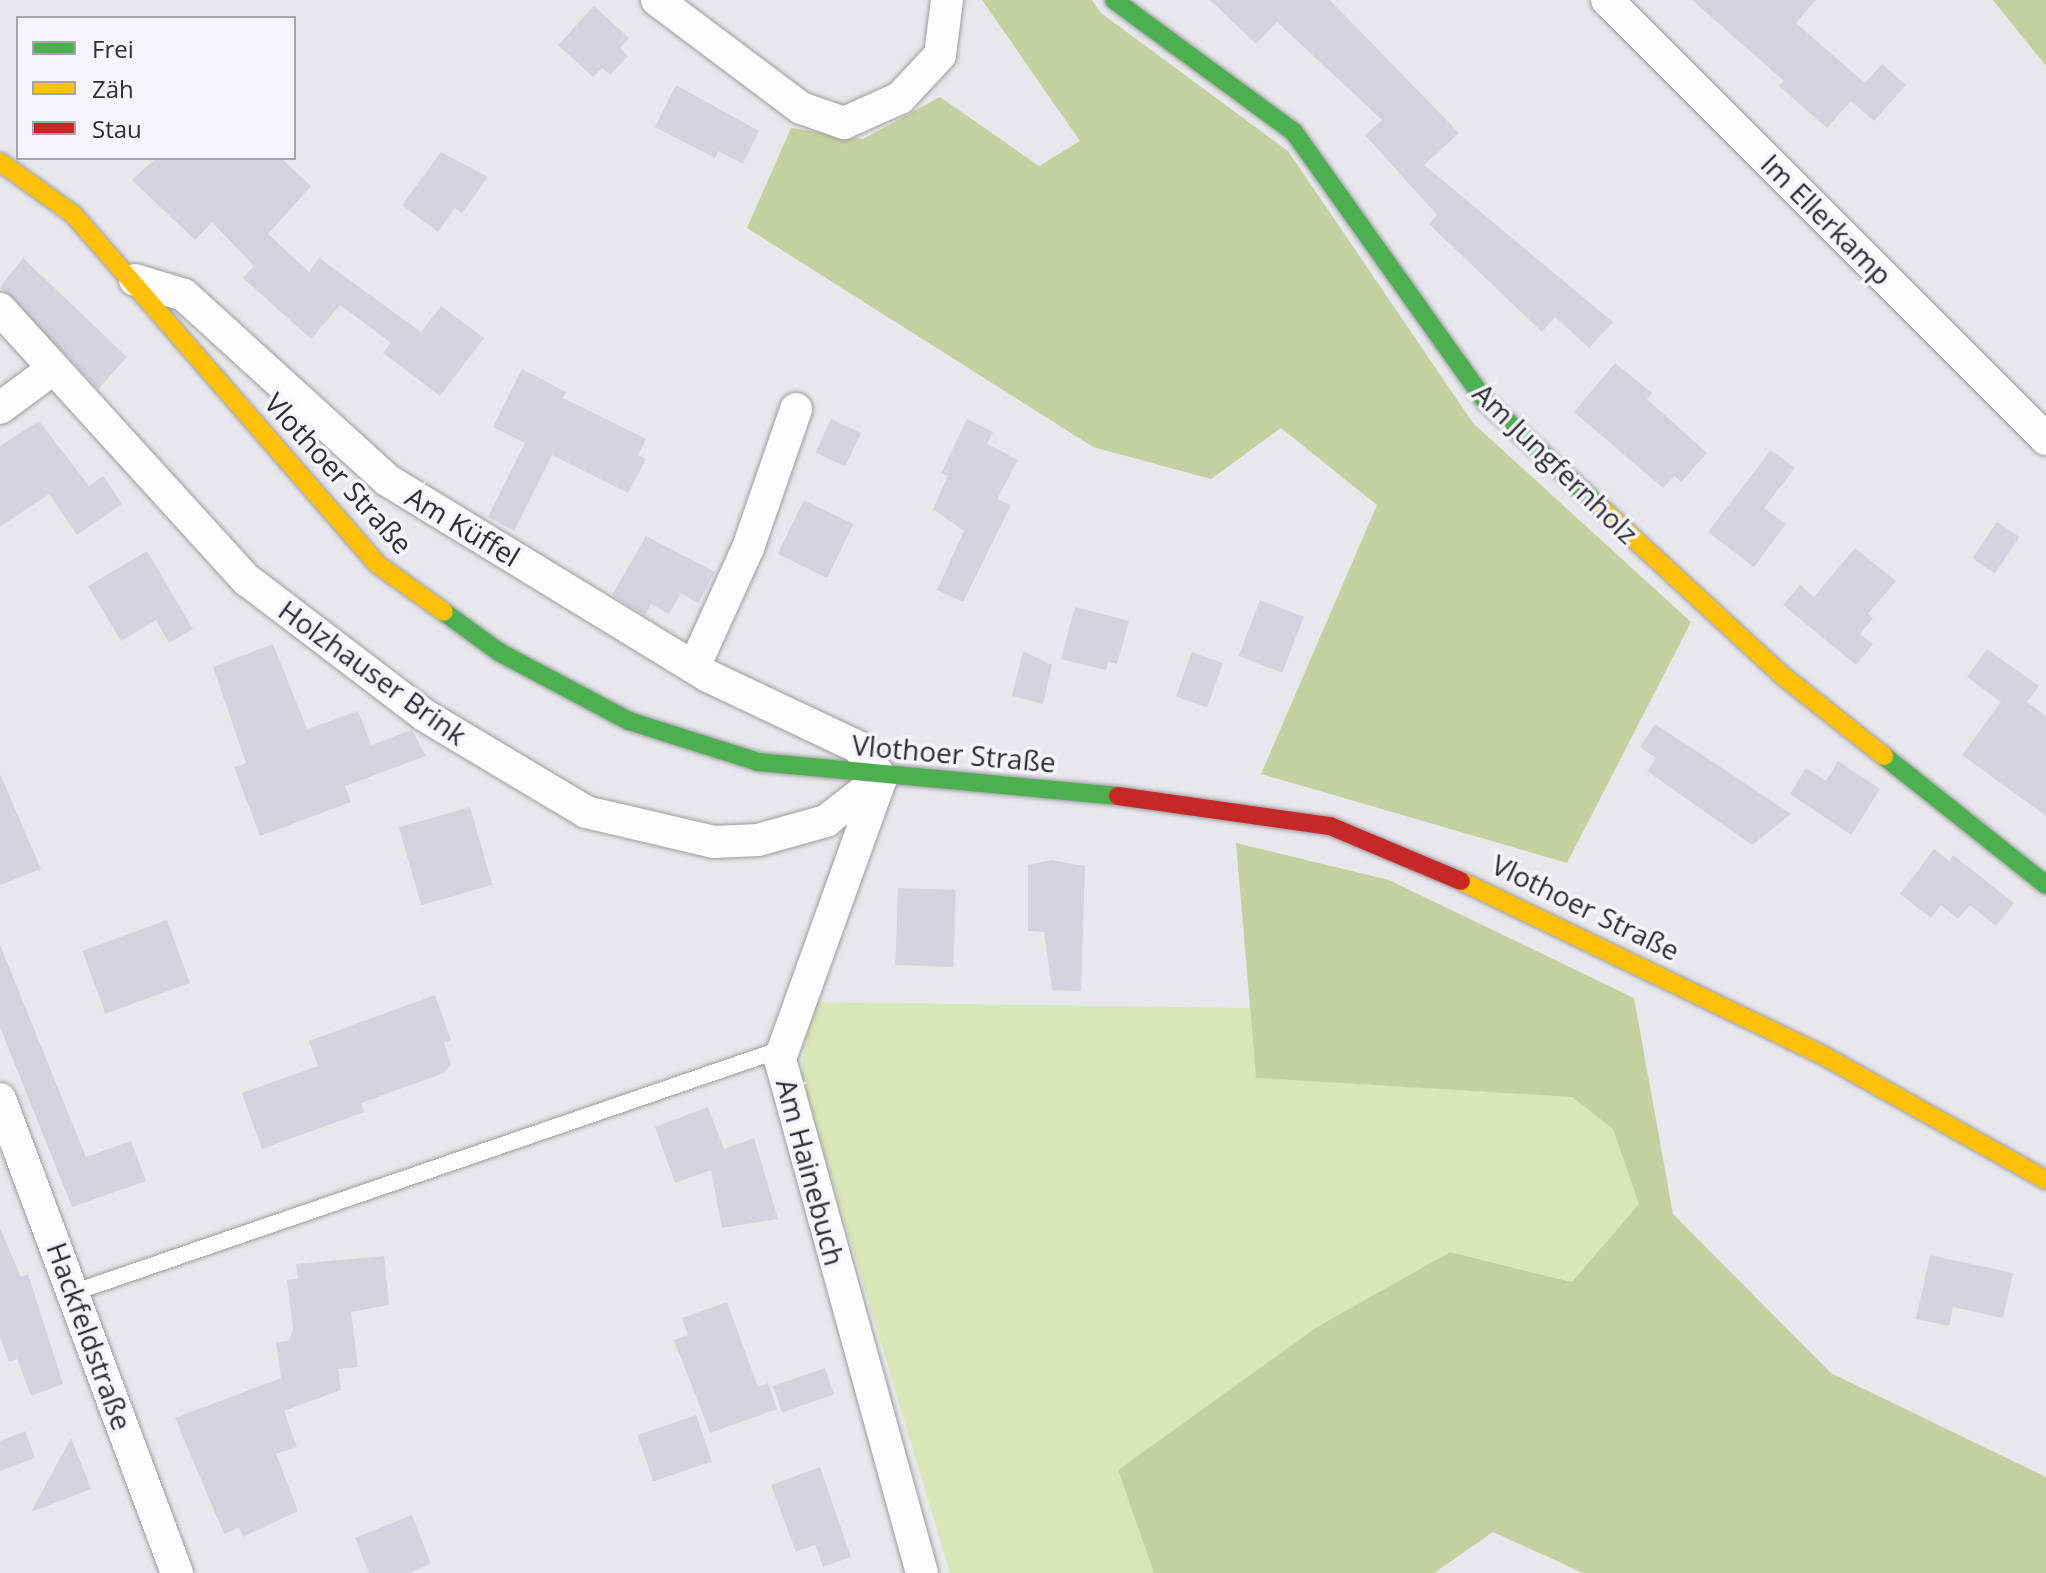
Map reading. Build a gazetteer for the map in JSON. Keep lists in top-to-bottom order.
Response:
{
  "streets": {
    "street": [
      "Im Ellerkamp",
      "Am Jungfernholz",
      "Vlothoer Straße",
      "Am Küffel",
      "Holzhauser Brink",
      "Am Hainebuch",
      "Hackfeldstraße"
    ]
  },
  "crossings": [
    ["Vlothoer Straße", "Am Küffel"],
    ["Vlothoer Straße", "Holzhauser Brink"],
    ["Vlothoer Straße", "Am Hainebuch"],
    ["Am Küffel", "Holzhauser Brink"],
    ["Am Küffel", "Am Hainebuch"],
    ["Holzhauser Brink", "Am Hainebuch"]
  ],
  "legend": ["Frei", "Zäh", "Stau"]
}
